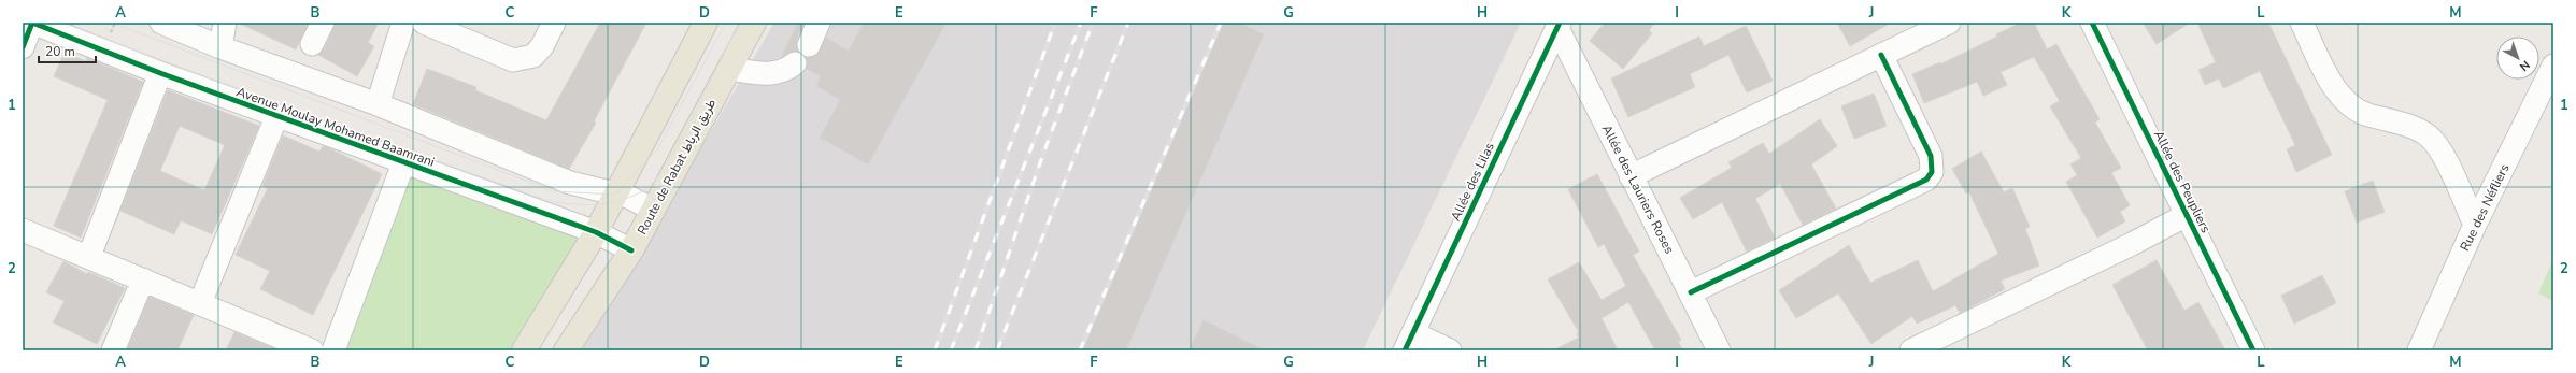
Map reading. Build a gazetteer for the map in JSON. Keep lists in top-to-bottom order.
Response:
{
  "streets": {
    "main road": ["Route de Rabat طريق الرباط"],
    "street": [
      "Avenue Moulay Mohamed Baamrani",
      "Allée des Lilas",
      "Allée des Peupliers",
      "Allée des Lauriers Roses",
      "Rue des Néfliers"
    ]
  },
  "crossings": [
    ["Avenue Moulay Mohamed Baamrani", "Route de Rabat طريق الرباط"],
    ["Allée des Lilas", "Allée des Lauriers Roses"]
  ],
  "scale_bar": "20 m",
  "north": "bottom right",
  "grid": {
    "columns": [
      "A",
      "B",
      "C",
      "D",
      "E",
      "F",
      "G",
      "H",
      "I",
      "J",
      "K",
      "L",
      "M"
    ],
    "rows": ["1", "2"]
  }
}
